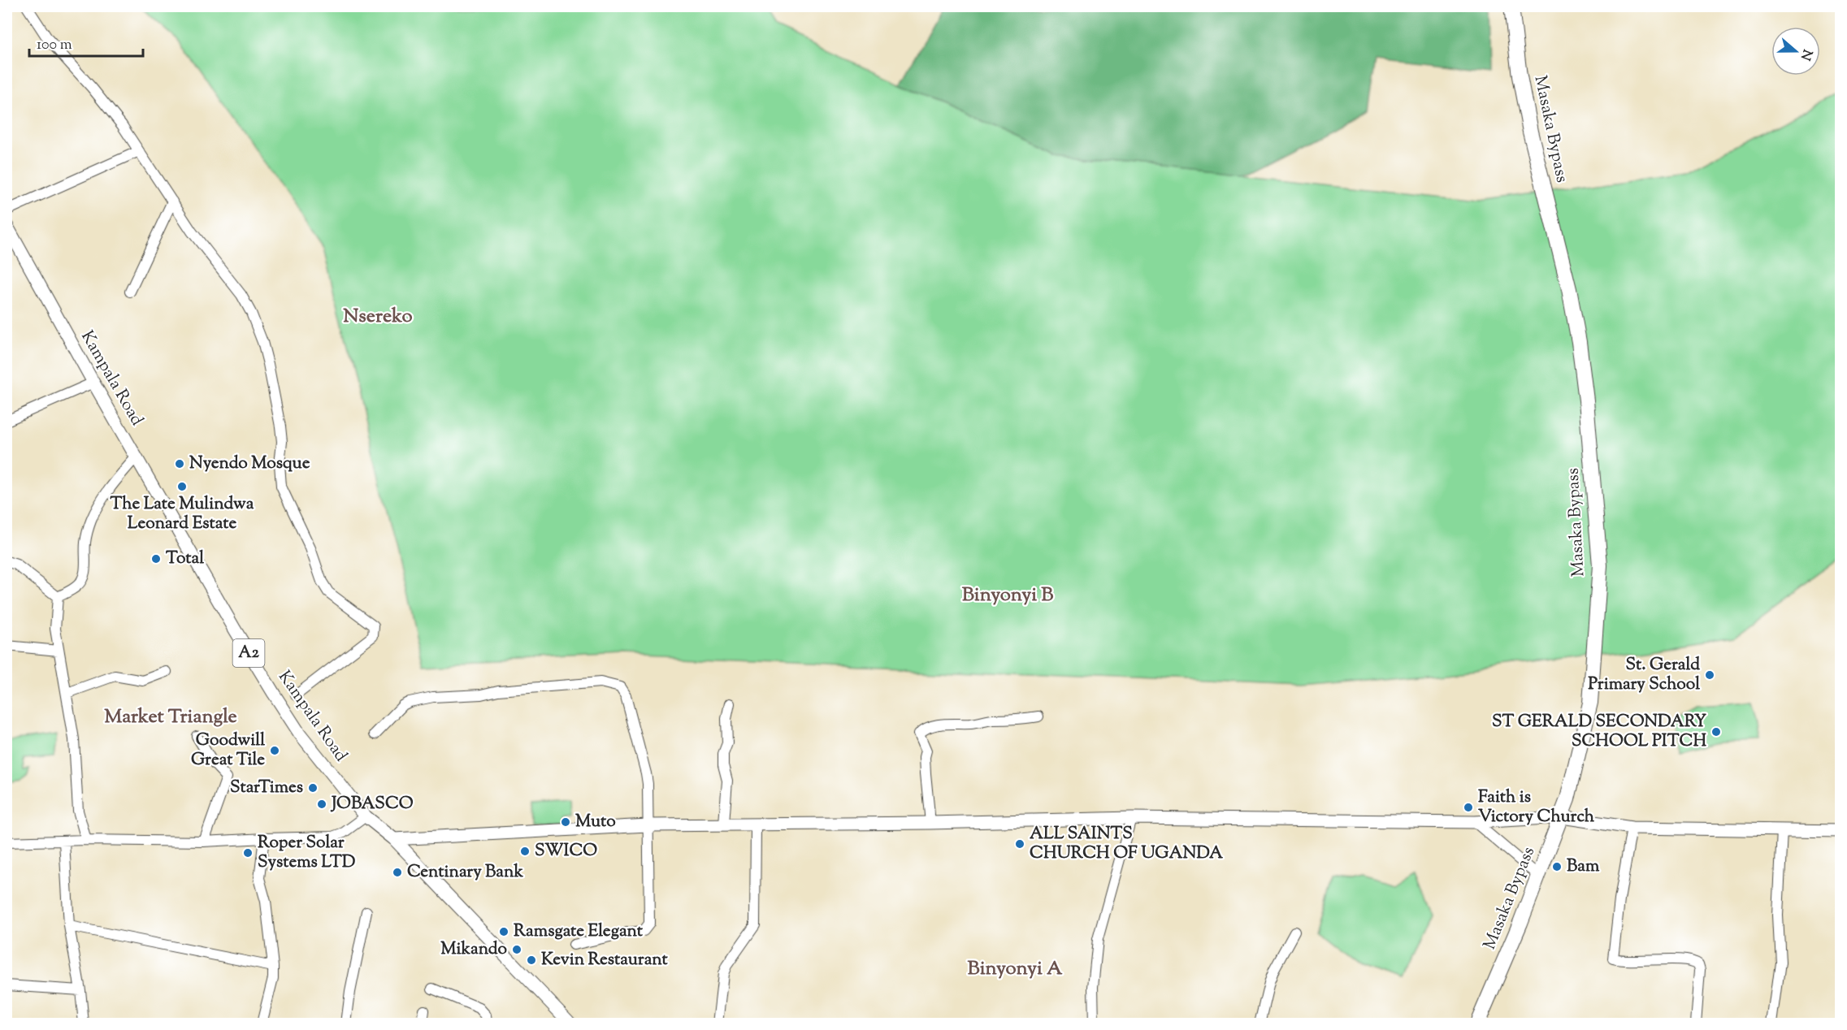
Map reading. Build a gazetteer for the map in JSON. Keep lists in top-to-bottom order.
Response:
{
  "streets": {
    "highway": ["Masaka Bypass"],
    "main road": ["Kampala Road", "A2"]
  },
  "districts": [
    "Nsereko",
    "Binyonyi B",
    "Market Triangle",
    "Binyonyi A"
  ],
  "places": [
    "Nyendo Mosque",
    "The Late Mulindwa Leonard Estate",
    "Total",
    "St. Gerald Primary School",
    "ST GERALD SECONDARY SCHOOL PITCH",
    "Goodwill Great Tile",
    "StarTimes",
    "JOBASCO",
    "Faith is Victory Church",
    "Muto",
    "ALL SAINTS CHURCH OF UGANDA",
    "SWICO",
    "Roper Solar Systems LTD",
    "Bam",
    "Centinary Bank",
    "Ramsgate Elegant",
    "Mikando",
    "Kevin Restaurant"
  ],
  "scale_bar": "100 m",
  "north": "right"
}
